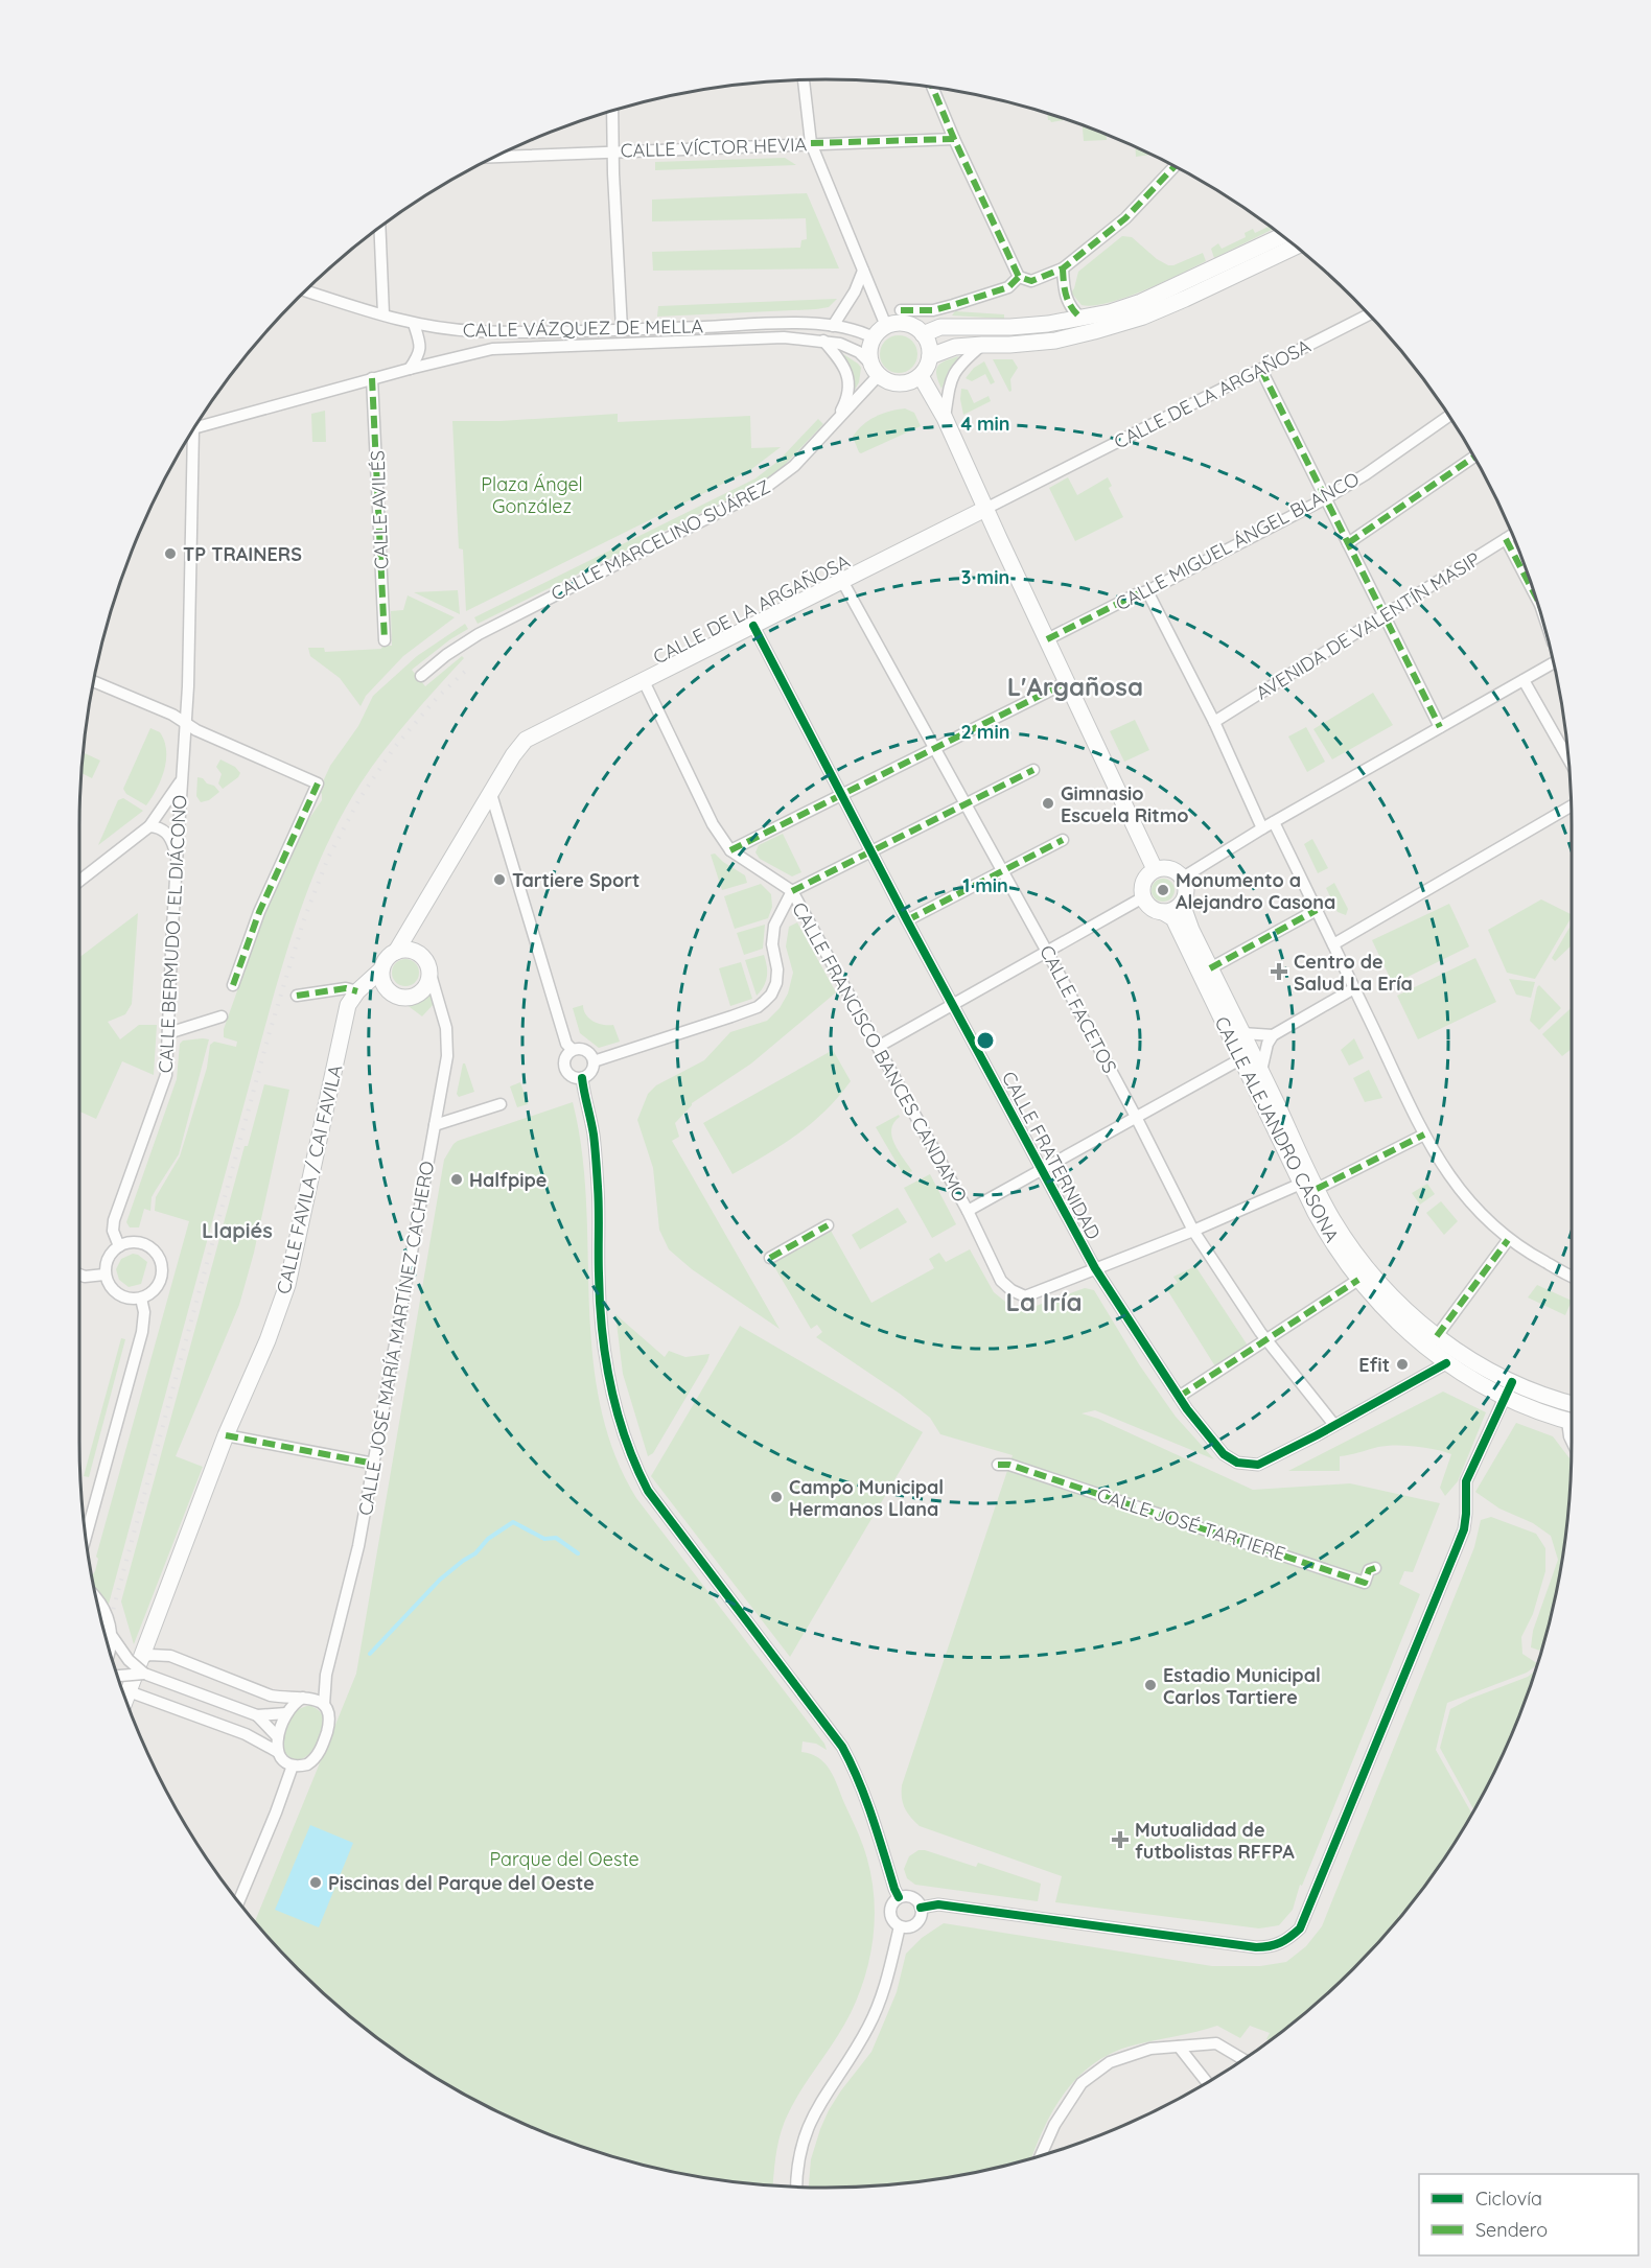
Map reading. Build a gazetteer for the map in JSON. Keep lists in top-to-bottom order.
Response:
{
  "streets": {
    "main road": ["CALLE DE LA ARGAÑOSA", "CALLE ALEJANDRO CASONA", "CALLE FAVILA / CAI FAVILA"],
    "street": [
      "CALLE VÍCTOR HEVIA",
      "CALLE VÁZQUEZ DE MELLA",
      "CALLE AVILÉS",
      "CALLE MARCELINO SUÁREZ",
      "CALLE MIGUEL ÁNGEL BLANCO",
      "AVENIDA DE VALENTÍN MASIP",
      "CALLE BERMUDO I EL DIÁCONO",
      "CALLE FACETOS",
      "CALLE FRANCISCO BANCES CANDAMO",
      "CALLE FRATERNIDAD",
      "CALLE JOSÉ MARÍA MARTÍNEZ CACHERO",
      "CALLE JOSÉ TARTIERE"
    ]
  },
  "crossings": [
    ["CALLE VÁZQUEZ DE MELLA", "CALLE AVILÉS"],
    ["CALLE VÁZQUEZ DE MELLA", "CALLE MARCELINO SUÁREZ"],
    ["CALLE DE LA ARGAÑOSA", "CALLE FACETOS"],
    ["CALLE DE LA ARGAÑOSA", "CALLE FRANCISCO BANCES CANDAMO"],
    ["CALLE DE LA ARGAÑOSA", "CALLE FRATERNIDAD"],
    ["CALLE DE LA ARGAÑOSA", "CALLE JOSÉ MARÍA MARTÍNEZ CACHERO"],
    ["CALLE FACETOS", "CALLE FRATERNIDAD"],
    ["CALLE FRANCISCO BANCES CANDAMO", "CALLE FRATERNIDAD"]
  ],
  "districts": ["L'Argañosa", "Llapiés", "La Iría"],
  "parks": ["Plaza Ángel González", "Parque del Oeste"],
  "places": {
    "other": [
      "TP TRAINERS",
      "Gimnasio Escuela Ritmo",
      "Tartiere Sport",
      "Monumento a Alejandro Casona",
      "Halfpipe",
      "Efit",
      "Campo Municipal Hermanos Llana",
      "Estadio Municipal Carlos Tartiere",
      "Piscinas del Parque del Oeste"
    ],
    "health": ["Centro de Salud La Ería", "Mutualidad de futbolistas RFFPA"]
  },
  "legend": ["Ciclovía", "Sendero"],
  "rings": [
    "4 min",
    "3 min",
    "2 min",
    "1 min"
  ]
}
